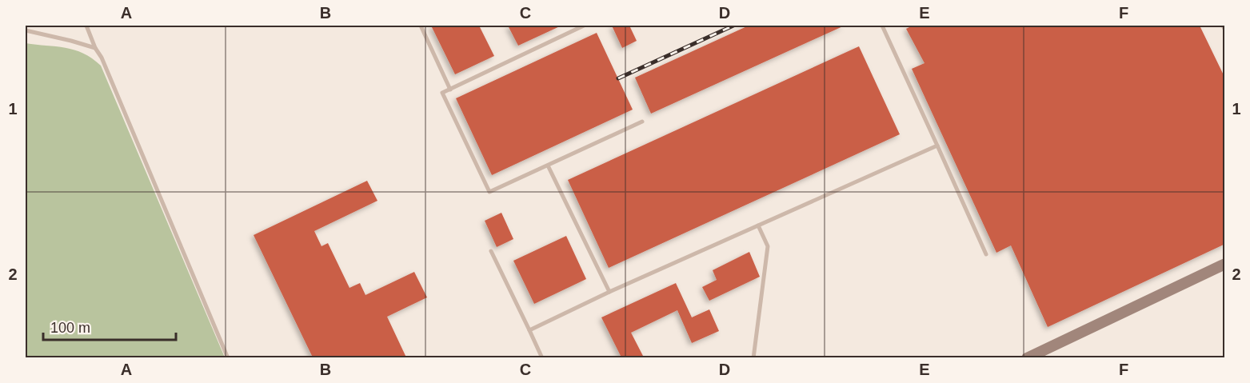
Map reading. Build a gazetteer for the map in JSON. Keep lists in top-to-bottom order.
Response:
{
  "scale_bar": "100 m",
  "grid": {
    "columns": [
      "A",
      "B",
      "C",
      "D",
      "E",
      "F"
    ],
    "rows": ["1", "2"]
  }
}
